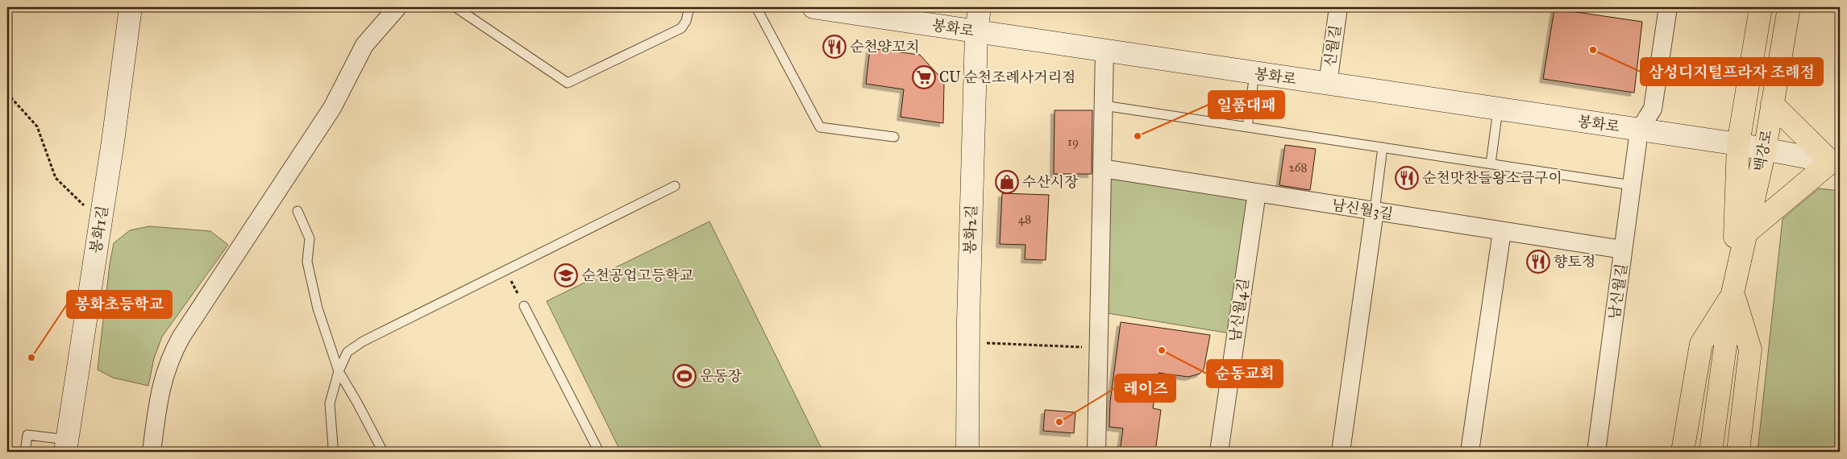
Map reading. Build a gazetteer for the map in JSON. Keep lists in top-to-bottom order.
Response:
{
  "streets": {
    "main road": ["백강로"],
    "street": [
      "봉화로",
      "신월길",
      "남신월3길",
      "봉화1길",
      "봉화2길",
      "남신월길",
      "남신월4길"
    ]
  },
  "crossings": [
    ["봉화로", "신월길"],
    ["봉화로", "백강로"],
    ["봉화로", "봉화2길"],
    ["봉화로", "남신월길"],
    ["남신월3길", "남신월길"],
    ["남신월3길", "남신월4길"]
  ],
  "places": {
    "restaurant": ["순천양꼬치", "순천맛찬들왕소금구이", "향토정"],
    "other": [
      "삼성디지털프라자 조례점",
      "일품대패",
      "순동교회",
      "봉화초등학교",
      "레이즈"
    ],
    "supermarket": ["CU 순천조례사거리점"],
    "shop": ["수산시장"],
    "school or university": ["순천공업고등학교"],
    "sports": ["운동장"]
  },
  "house_numbers": ["19", "268", "48"]
}
